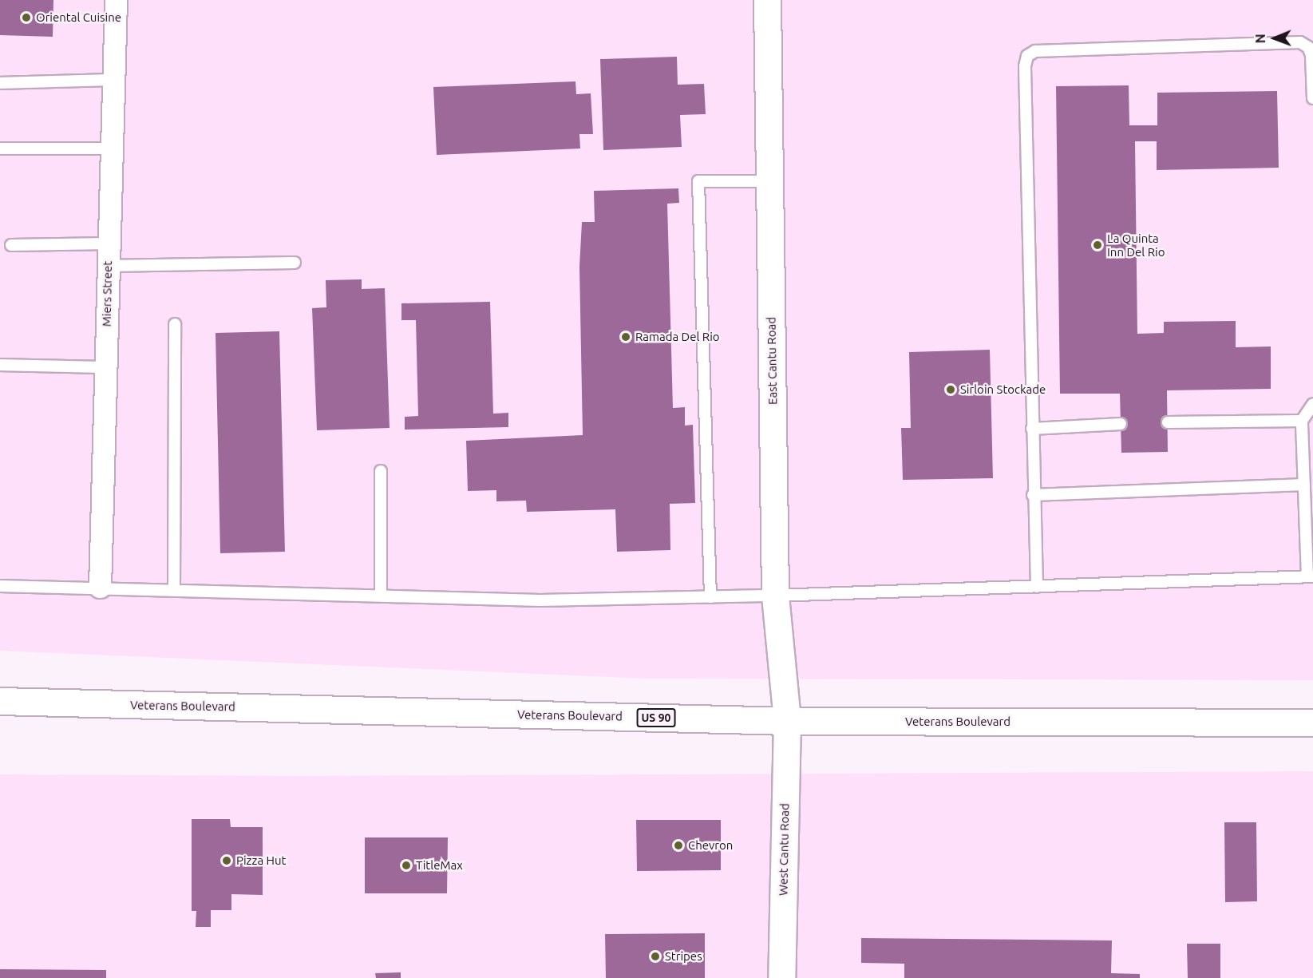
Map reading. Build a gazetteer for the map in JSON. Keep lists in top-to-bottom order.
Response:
{
  "streets": {
    "main road": [
      "East Cantu Road",
      "Veterans Boulevard",
      "US 90",
      "West Cantu Road"
    ],
    "street": ["Miers Street"]
  },
  "crossings": [
    ["East Cantu Road", "Veterans Boulevard"],
    ["East Cantu Road", "West Cantu Road"],
    ["Veterans Boulevard", "West Cantu Road"]
  ],
  "places": [
    "Oriental Cuisine",
    "La Quinta Inn Del Rio",
    "Ramada Del Rio",
    "Sirloin Stockade",
    "Chevron",
    "Pizza Hut",
    "TitleMax",
    "Stripes"
  ],
  "north": "left"
}
